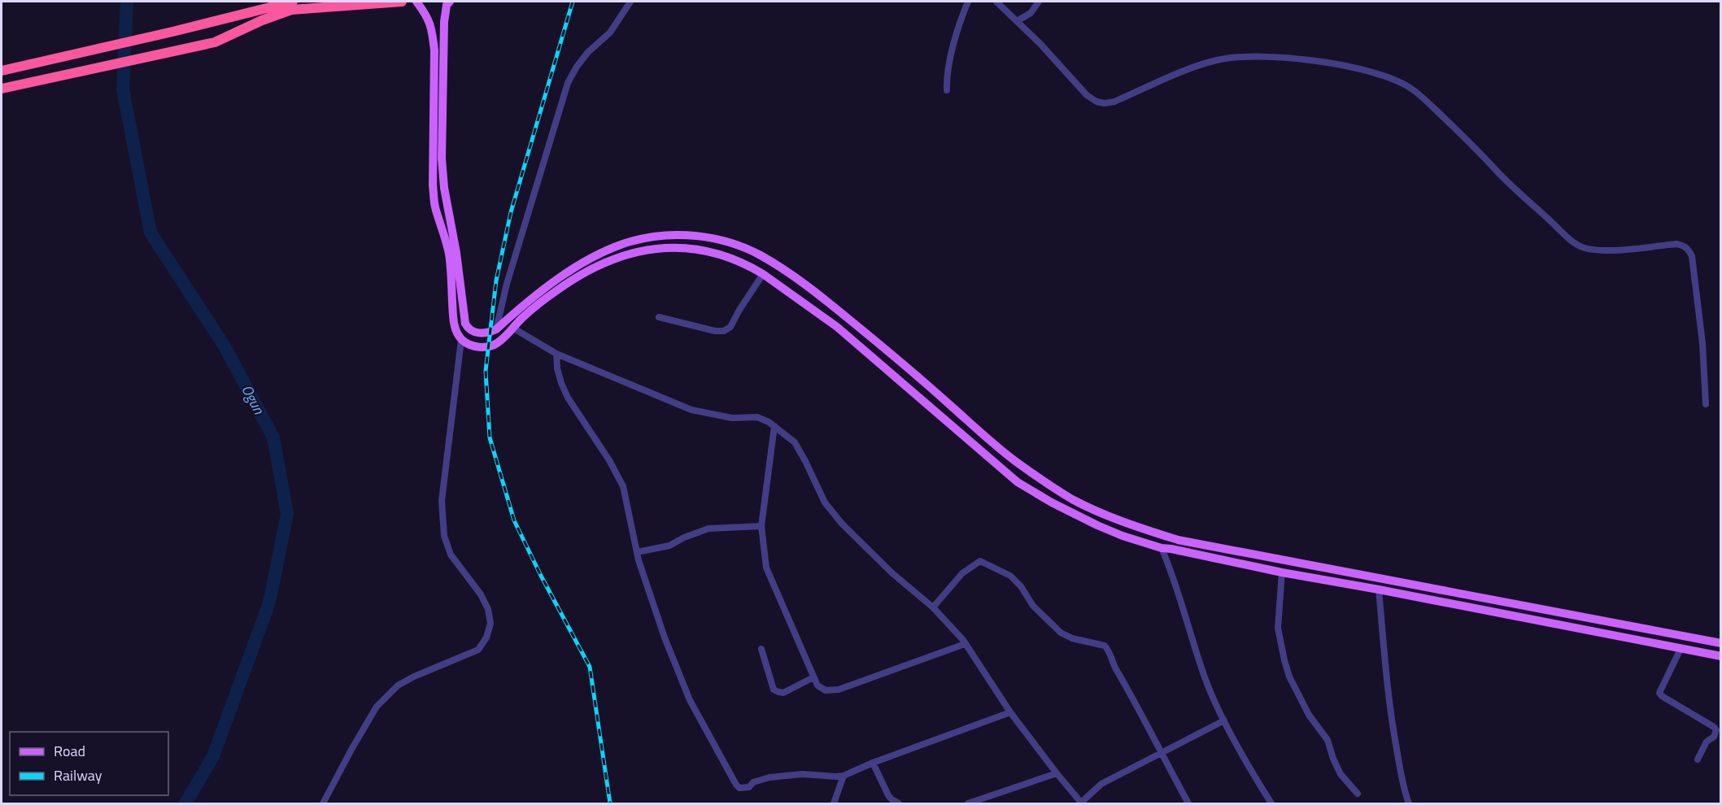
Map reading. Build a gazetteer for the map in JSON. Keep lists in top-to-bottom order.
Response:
{
  "water": ["Ogun"],
  "legend": ["Road", "Railway"]
}
